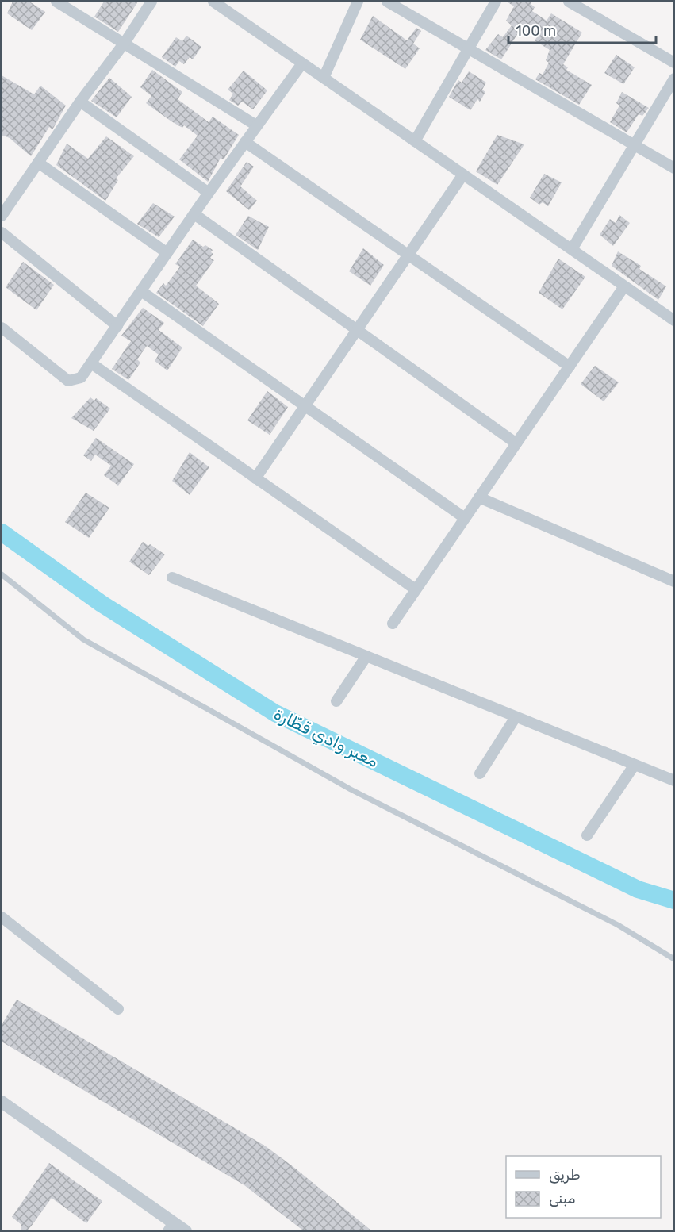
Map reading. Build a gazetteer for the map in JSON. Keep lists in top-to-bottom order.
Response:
{
  "water": ["معبر وادي قطّارة"],
  "legend": ["طريق", "مبنى"],
  "scale_bar": "100 m"
}
